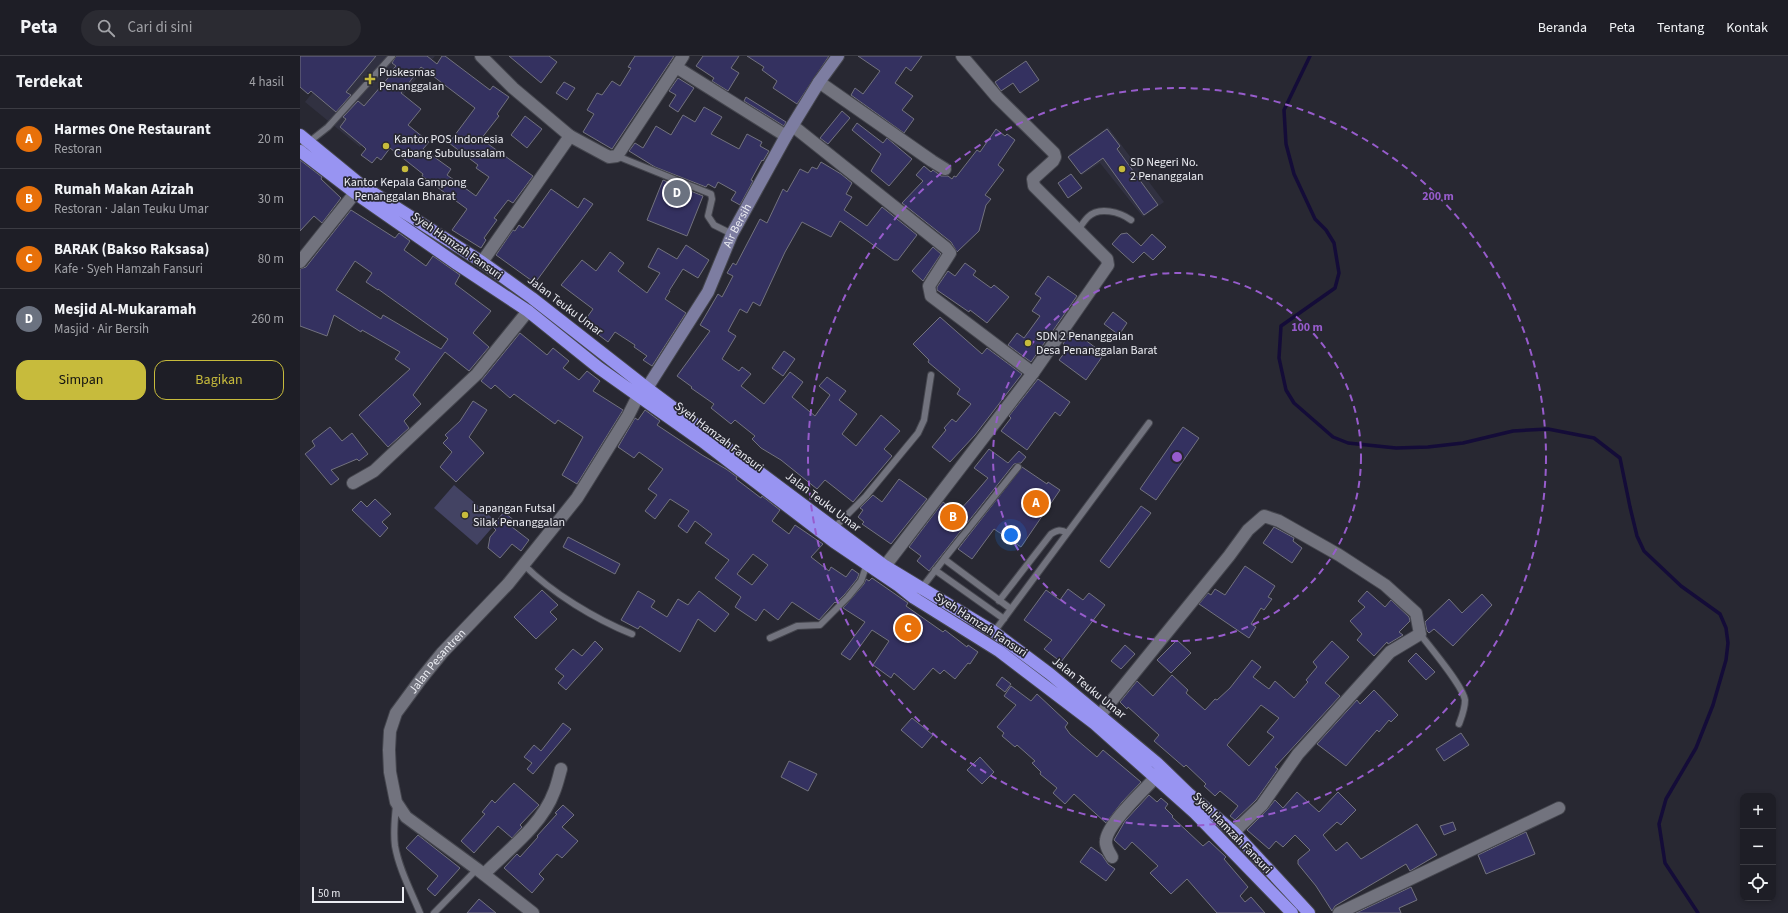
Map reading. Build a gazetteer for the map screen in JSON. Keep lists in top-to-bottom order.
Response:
{
  "streets": {
    "highway": ["Syeh Hamzah Fansuri", "Jalan Teuku Umar"],
    "street": ["Air Bersih", "Jalan Pesantren"]
  },
  "crossings": [
    ["Air Bersih", "Syeh Hamzah Fansuri"],
    ["Air Bersih", "Jalan Teuku Umar"],
    ["Air Bersih", "Jalan Pesantren"],
    ["Syeh Hamzah Fansuri", "Jalan Teuku Umar"],
    ["Syeh Hamzah Fansuri", "Jalan Pesantren"],
    ["Jalan Teuku Umar", "Jalan Pesantren"]
  ],
  "places": {
    "health": ["Puskesmas Penanggalan"],
    "other": [
      "Kantor POS Indonesia Cabang Subulussalam",
      "Kantor Kepala Gampong Penanggalan Bharat",
      "SD Negeri No. 2 Penanggalan",
      "SDN 2 Penanggalan Desa Penanggalan Barat",
      "Lapangan Futsal Silak Penanggalan"
    ]
  },
  "scale_bar": "50 m",
  "page": {
    "header": "Peta",
    "search": "Cari di sini",
    "nav": [
      "Beranda",
      "Peta",
      "Tentang",
      "Kontak"
    ],
    "heading": ["Terdekat", "4 hasil"],
    "list": [
      {
        "mark": "A",
        "name": "Harmes One Restaurant",
        "note": "Restoran",
        "value": "20 m"
      },
      {
        "mark": "B",
        "name": "Rumah Makan Azizah",
        "note": "Restoran · Jalan Teuku Umar",
        "value": "30 m"
      },
      {
        "mark": "C",
        "name": "BARAK (Bakso Raksasa)",
        "note": "Kafe · Syeh Hamzah Fansuri",
        "value": "80 m"
      },
      {
        "mark": "D",
        "name": "Mesjid Al-Mukaramah",
        "note": "Masjid · Air Bersih",
        "value": "260 m"
      }
    ],
    "pins": [
      "D",
      "A",
      "B",
      "C"
    ],
    "buttons": ["Simpan", "Bagikan"],
    "map_buttons": ["+", "−"],
    "scale": "50 m"
  },
  "rings": ["200 m", "100 m"]
}
